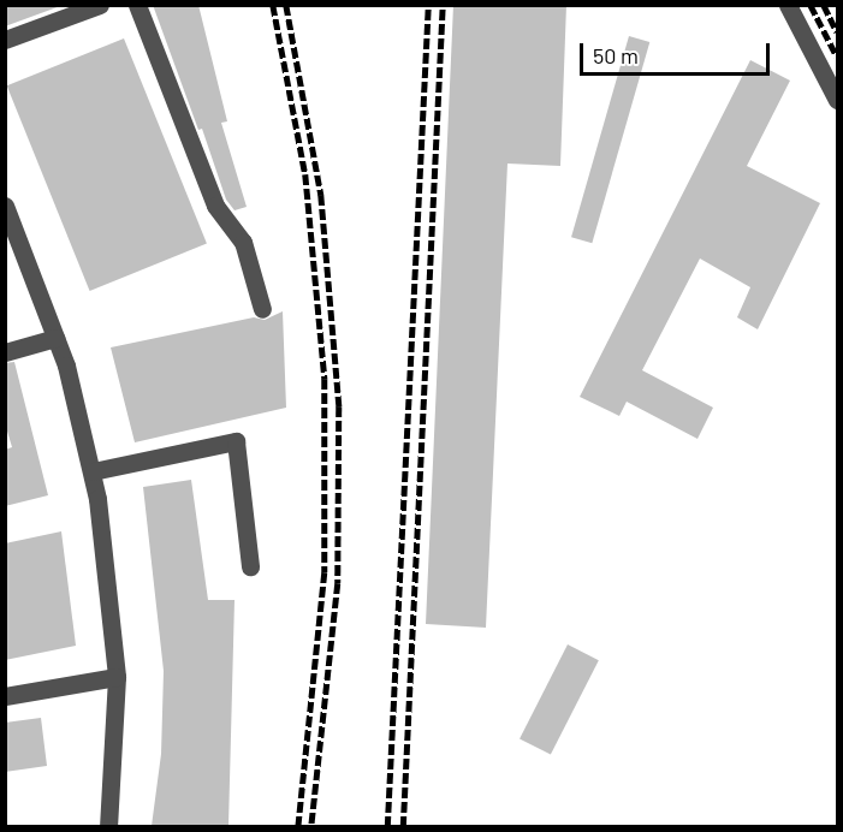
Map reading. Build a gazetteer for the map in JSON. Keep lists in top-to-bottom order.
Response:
{
  "scale_bar": "50 m"
}
